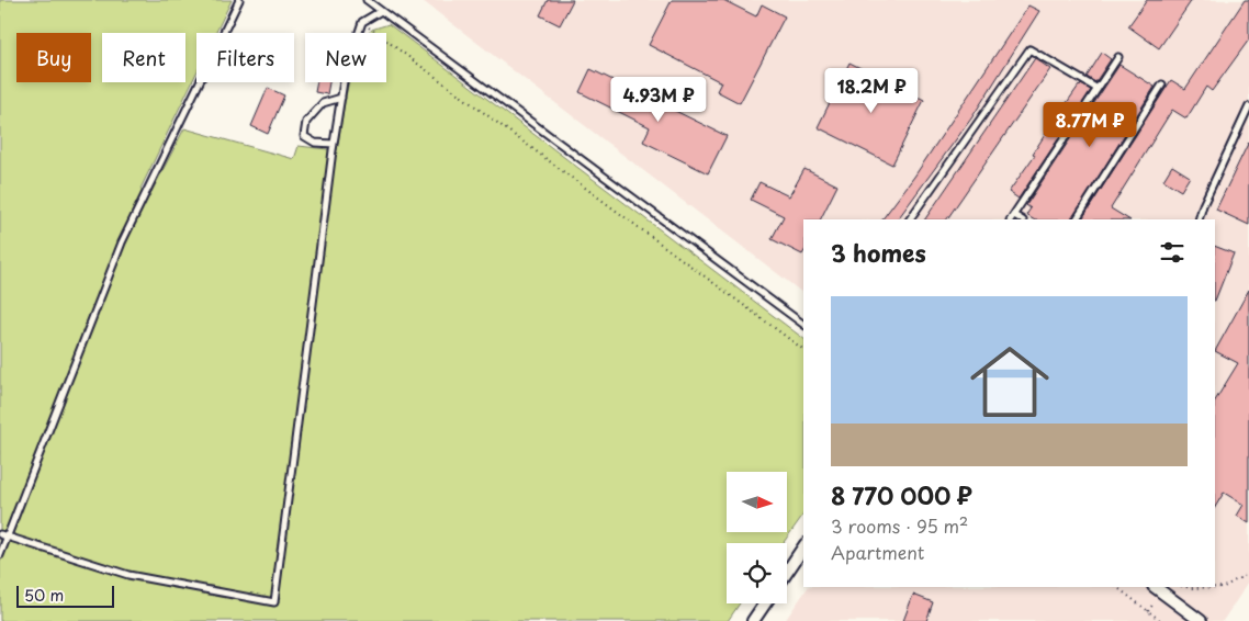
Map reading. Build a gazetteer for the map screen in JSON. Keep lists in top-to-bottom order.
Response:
{
  "scale_bar": "50 m",
  "north": "right",
  "page": {
    "chip": [
      "Buy",
      "Rent",
      "Filters",
      "New"
    ],
    "price": ["18.2M ₽", "4.93M ₽", "8.77M ₽"],
    "heading": "3 homes",
    "list": [
      {
        "name": "8 770 000 ₽",
        "note": "3 rooms · 95 m² · Apartment"
      }
    ],
    "scale": "50 m"
  }
}
